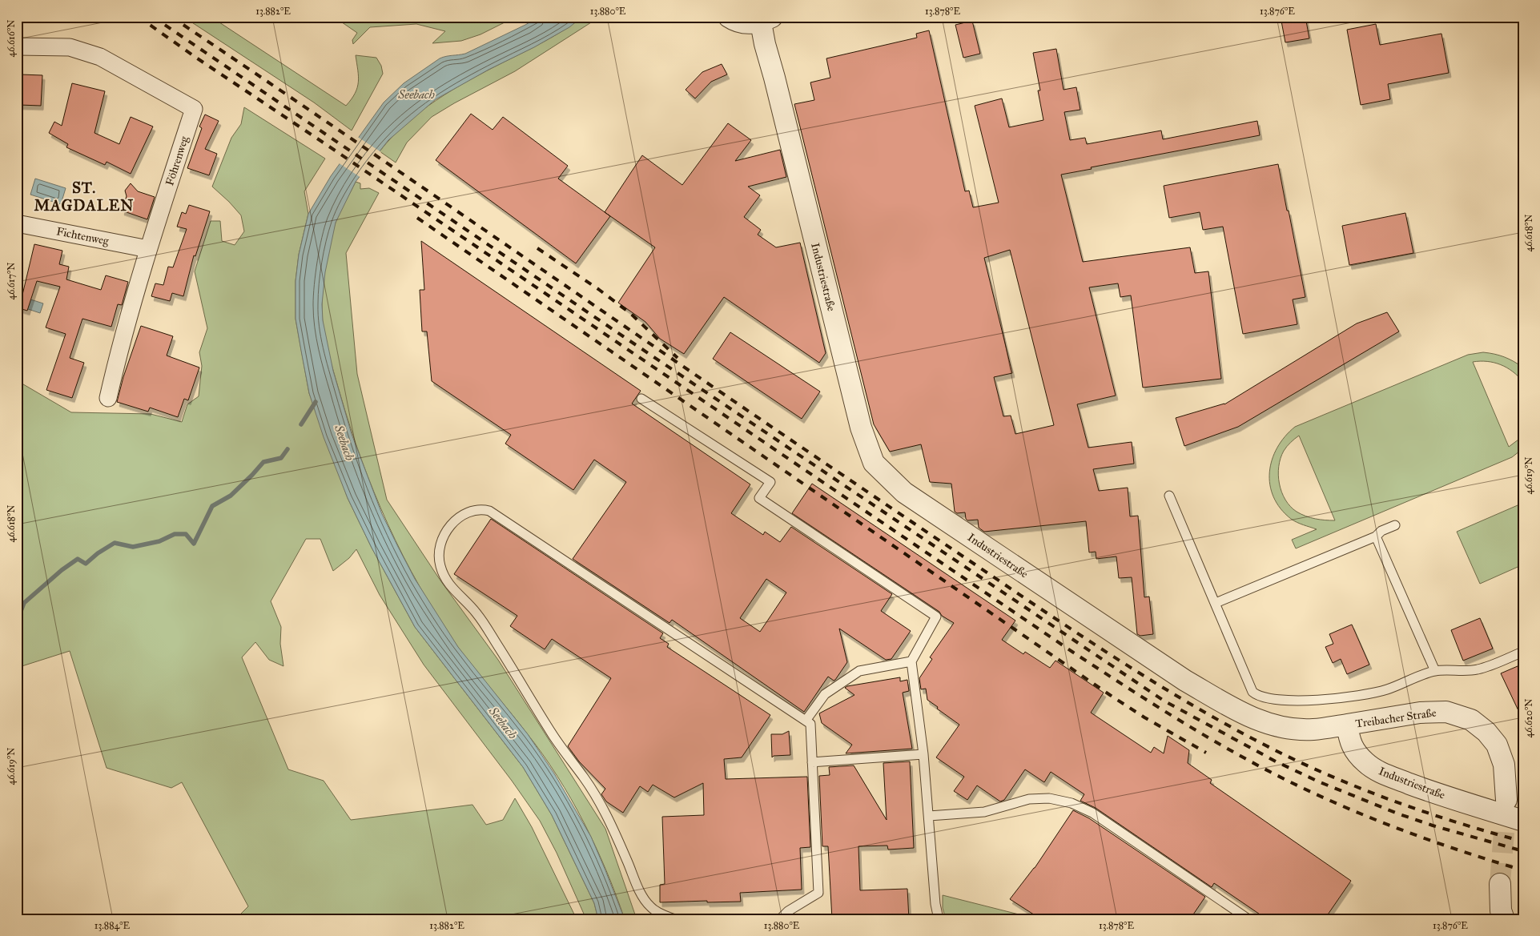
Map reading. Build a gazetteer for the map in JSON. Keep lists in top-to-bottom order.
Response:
{
  "streets": {
    "street": [
      "Föhrenweg",
      "Fichtenweg",
      "Industriestraße",
      "Treibacher Straße"
    ]
  },
  "crossings": [
    ["Föhrenweg", "Fichtenweg"],
    ["Industriestraße", "Treibacher Straße"]
  ],
  "districts": ["ST. MAGDALEN"],
  "water": ["Seebach"],
  "coordinates": [
    "13.882°E",
    "13.880°E",
    "13.878°E",
    "13.876°E",
    "46.616°N",
    "46.618°N",
    "46.617°N",
    "46.619°N",
    "46.620°N",
    "13.884°E"
  ]
}
